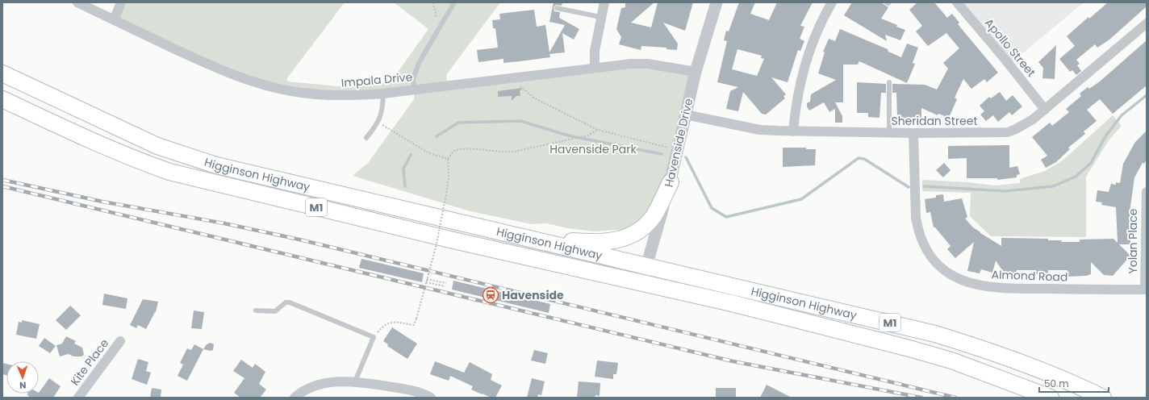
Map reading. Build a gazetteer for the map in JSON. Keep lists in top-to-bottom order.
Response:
{
  "streets": {
    "highway": ["Higginson Highway", "M1"],
    "street": [
      "Apollo Street",
      "Impala Drive",
      "Sheridan Street",
      "Havenside Drive",
      "Yolan Place",
      "Almond Road",
      "Kite Place"
    ]
  },
  "crossings": [
    ["Apollo Street", "Sheridan Street"],
    ["Impala Drive", "Havenside Drive"],
    ["Sheridan Street", "Havenside Drive"],
    ["Sheridan Street", "Almond Road"],
    ["Havenside Drive", "Higginson Highway"],
    ["Yolan Place", "Almond Road"]
  ],
  "parks": ["Havenside Park"],
  "places": {
    "station": ["Havenside"]
  },
  "scale_bar": "50 m",
  "north": "bottom"
}
